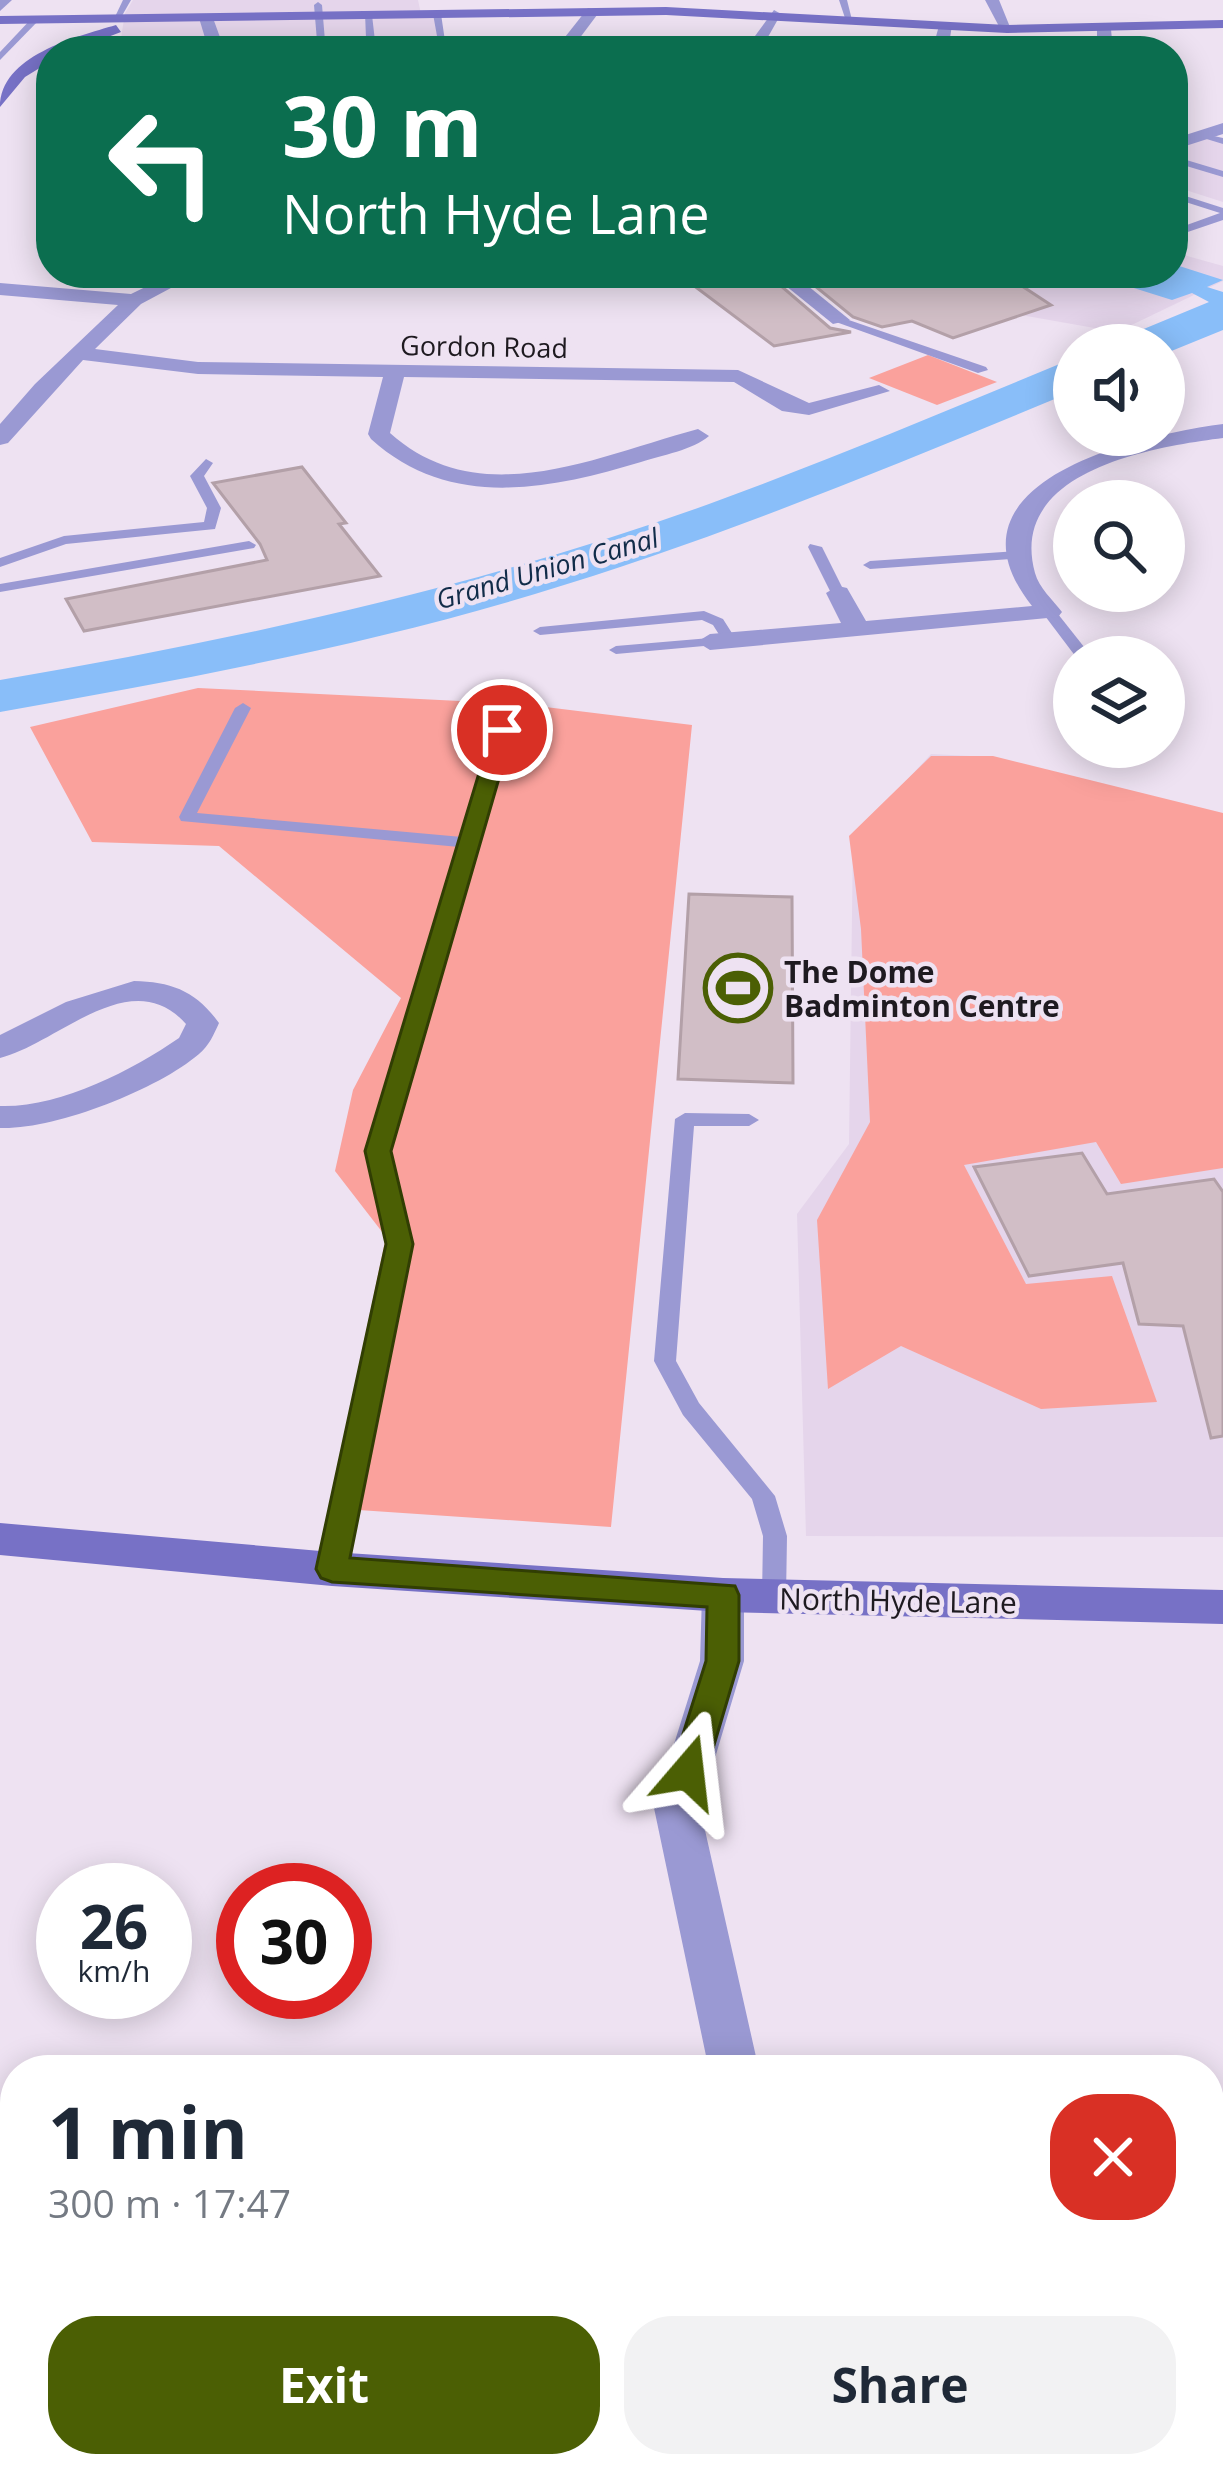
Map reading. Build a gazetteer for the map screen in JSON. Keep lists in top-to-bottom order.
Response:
{
  "streets": {
    "street": ["Gordon Road", "North Hyde Lane"]
  },
  "water": ["Grand Union Canal"],
  "places": {
    "sports": ["The Dome Badminton Centre"]
  },
  "page": {
    "turn": ["30 m", "North Hyde Lane"],
    "speed": "26 km/h",
    "limit": "30",
    "heading": ["1 min", "300 m · 17:47"],
    "buttons": ["Exit", "Share"]
  }
}
